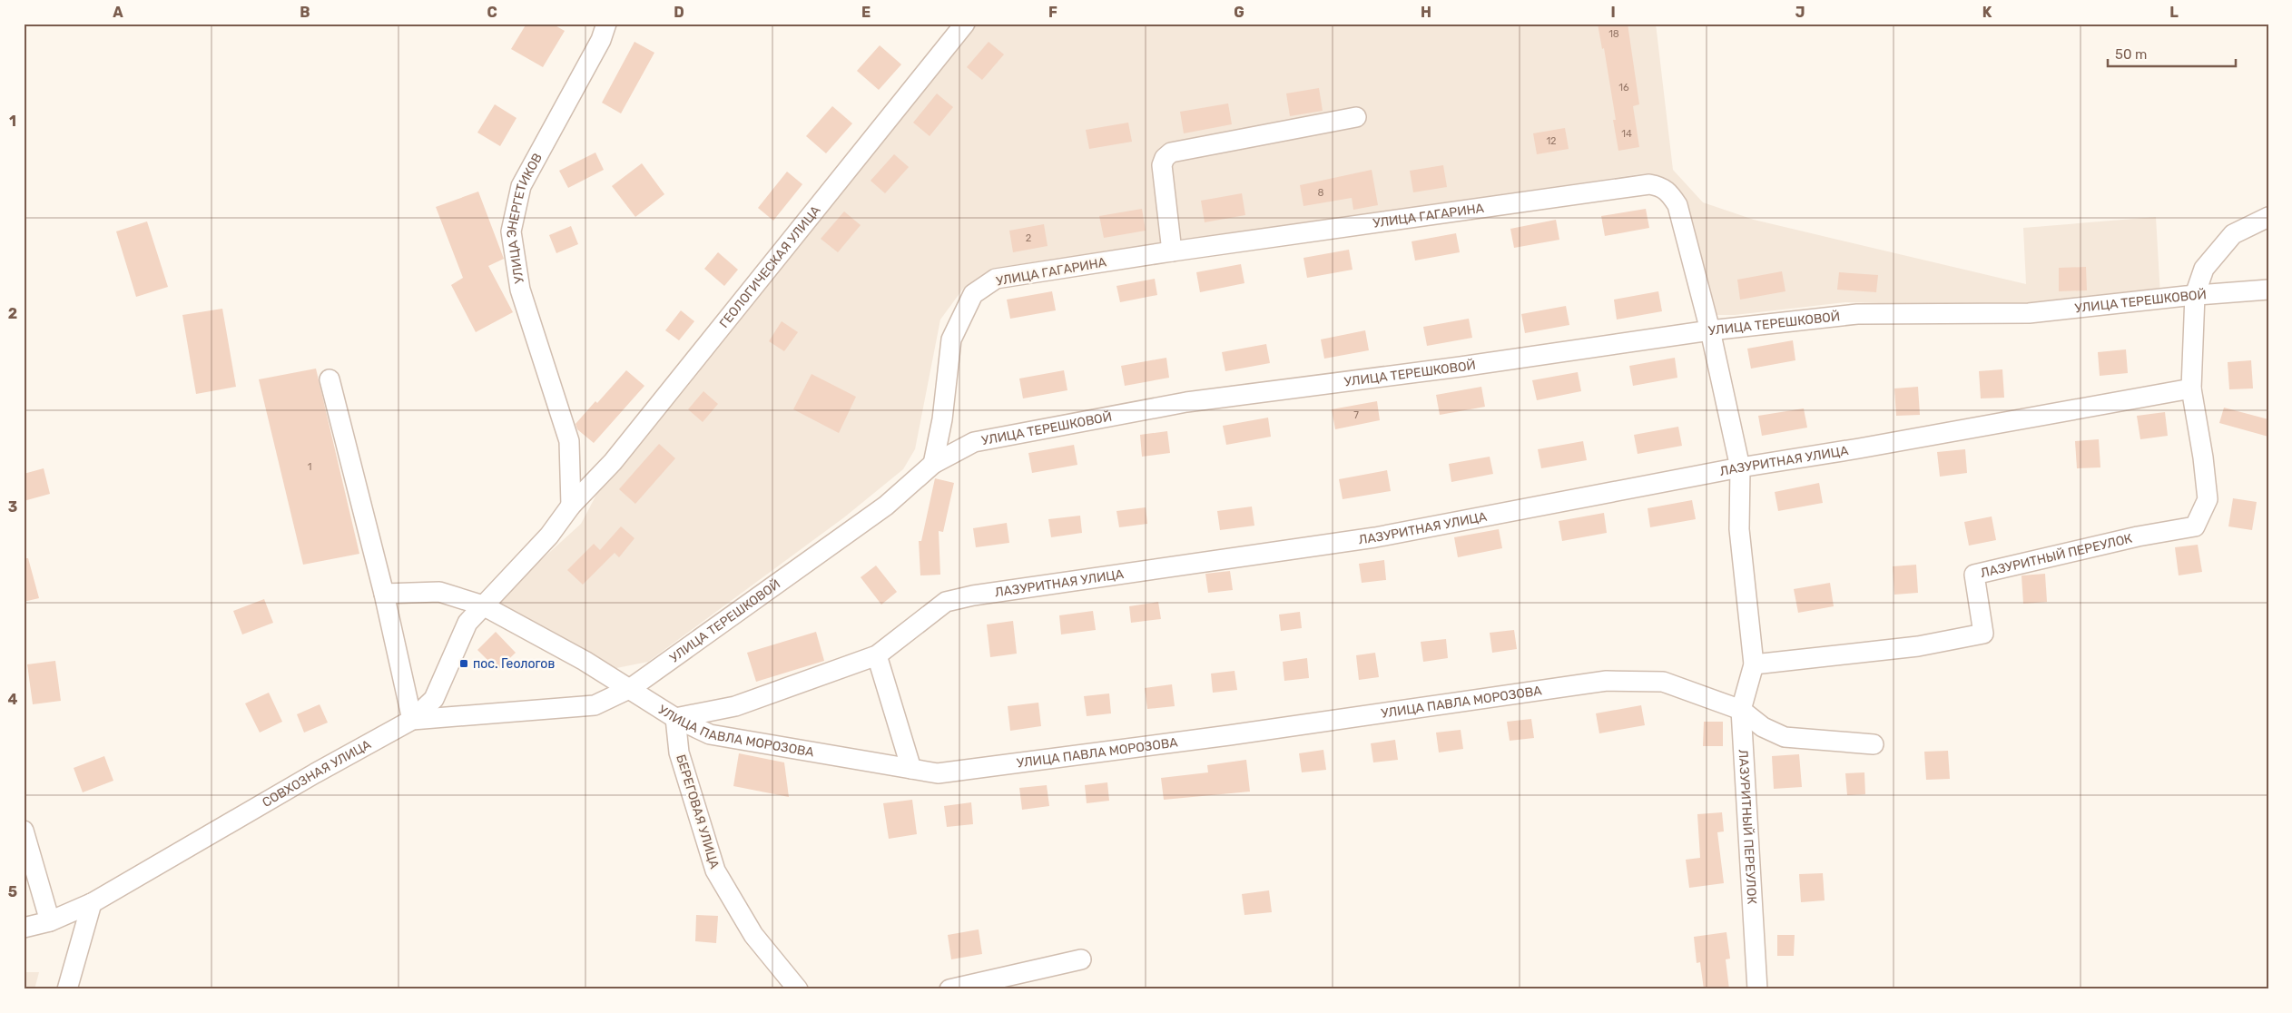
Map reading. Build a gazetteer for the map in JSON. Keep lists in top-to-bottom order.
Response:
{
  "streets": {
    "street": [
      "УЛИЦА ГАГАРИНА",
      "УЛИЦА ЭНЕРГЕТИКОВ",
      "ГЕОЛОГИЧЕСКАЯ УЛИЦА",
      "УЛИЦА ТЕРЕШКОВОЙ",
      "ЛАЗУРИТНАЯ УЛИЦА",
      "ЛАЗУРИТНЫЙ ПЕРЕУЛОК",
      "УЛИЦА ПАВЛА МОРОЗОВА",
      "СОВХОЗНАЯ УЛИЦА",
      "БЕРЕГОВАЯ УЛИЦА"
    ]
  },
  "crossings": [
    ["УЛИЦА ГАГАРИНА", "УЛИЦА ТЕРЕШКОВОЙ"],
    ["УЛИЦА ГАГАРИНА", "ЛАЗУРИТНЫЙ ПЕРЕУЛОК"],
    ["УЛИЦА ЭНЕРГЕТИКОВ", "ГЕОЛОГИЧЕСКАЯ УЛИЦА"],
    ["ГЕОЛОГИЧЕСКАЯ УЛИЦА", "УЛИЦА ПАВЛА МОРОЗОВА"],
    ["ГЕОЛОГИЧЕСКАЯ УЛИЦА", "СОВХОЗНАЯ УЛИЦА"],
    ["УЛИЦА ТЕРЕШКОВОЙ", "ЛАЗУРИТНЫЙ ПЕРЕУЛОК"],
    ["УЛИЦА ТЕРЕШКОВОЙ", "УЛИЦА ПАВЛА МОРОЗОВА"],
    ["УЛИЦА ТЕРЕШКОВОЙ", "СОВХОЗНАЯ УЛИЦА"],
    ["ЛАЗУРИТНАЯ УЛИЦА", "ЛАЗУРИТНЫЙ ПЕРЕУЛОК"],
    ["ЛАЗУРИТНАЯ УЛИЦА", "УЛИЦА ПАВЛА МОРОЗОВА"],
    ["ЛАЗУРИТНАЯ УЛИЦА", "БЕРЕГОВАЯ УЛИЦА"],
    ["ЛАЗУРИТНЫЙ ПЕРЕУЛОК", "УЛИЦА ПАВЛА МОРОЗОВА"],
    ["УЛИЦА ПАВЛА МОРОЗОВА", "СОВХОЗНАЯ УЛИЦА"],
    ["УЛИЦА ПАВЛА МОРОЗОВА", "БЕРЕГОВАЯ УЛИЦА"]
  ],
  "places": {
    "transit": ["пос. Геологов"]
  },
  "house_numbers": [
    "18",
    "16",
    "14",
    "12",
    "8",
    "2",
    "7",
    "1"
  ],
  "scale_bar": "50 m",
  "grid": {
    "columns": [
      "A",
      "B",
      "C",
      "D",
      "E",
      "F",
      "G",
      "H",
      "I",
      "J",
      "K",
      "L"
    ],
    "rows": [
      "1",
      "2",
      "3",
      "4",
      "5"
    ]
  }
}
